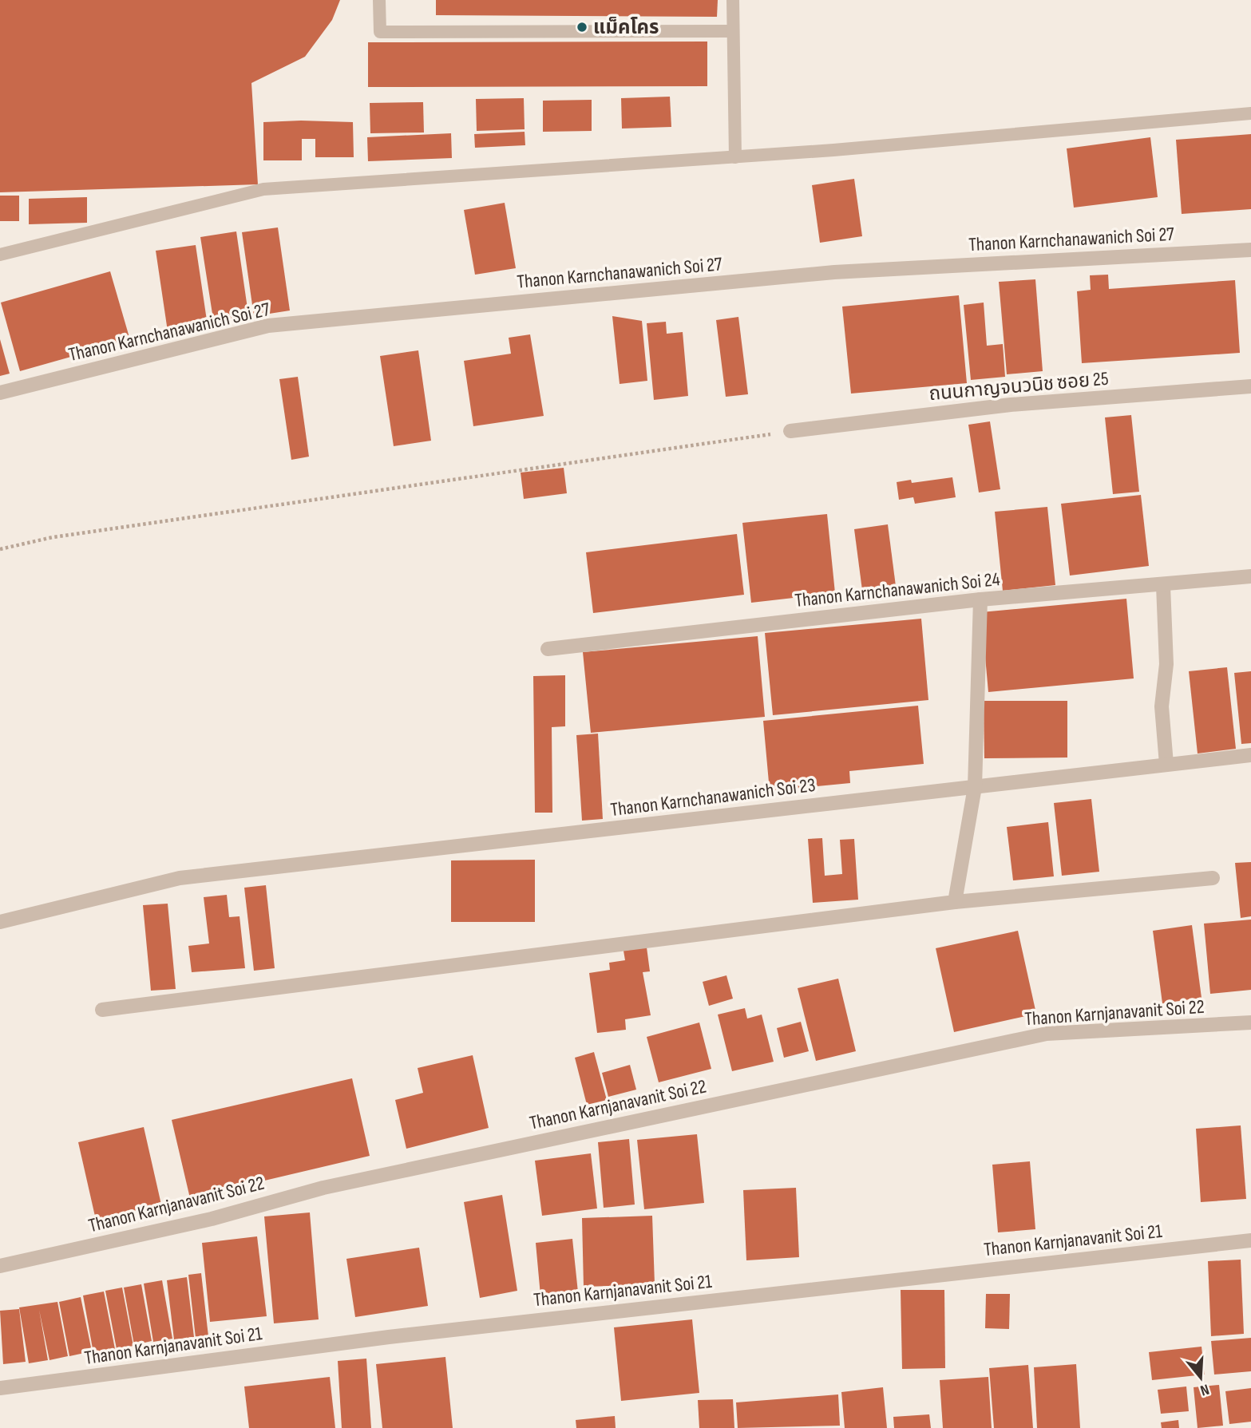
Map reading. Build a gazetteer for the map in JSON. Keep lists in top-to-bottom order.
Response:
{
  "streets": {
    "street": [
      "Thanon Karnchanawanich Soi 27",
      "ถนนกาญจนวนิช ซอย 25",
      "Thanon Karnchanawanich Soi 24",
      "Thanon Karnchanawanich Soi 23",
      "Thanon Karnjanavanit Soi 22",
      "Thanon Karnjanavanit Soi 21"
    ]
  },
  "places": ["แม็คโคร"],
  "north": "bottom"
}
